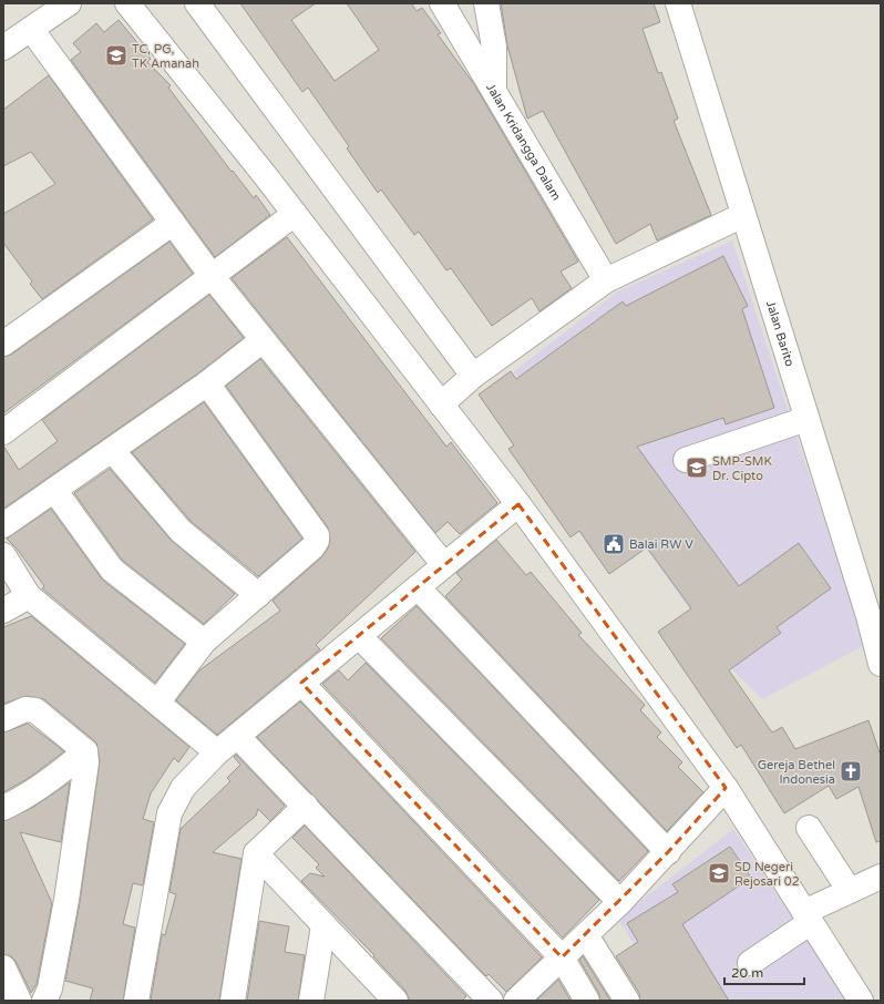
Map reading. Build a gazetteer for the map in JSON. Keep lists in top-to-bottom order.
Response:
{
  "streets": {
    "street": ["Jalan Kridangga Dalam", "Jalan Barito"]
  },
  "places": {
    "school or university": ["TC, PG, TK Amanah", "SMP-SMK Dr. Cipto", "SD Negeri Rejosari 02"],
    "public building": ["Balai RW V"],
    "church": ["Gereja Bethel Indonesia"]
  },
  "scale_bar": "20 m"
}
